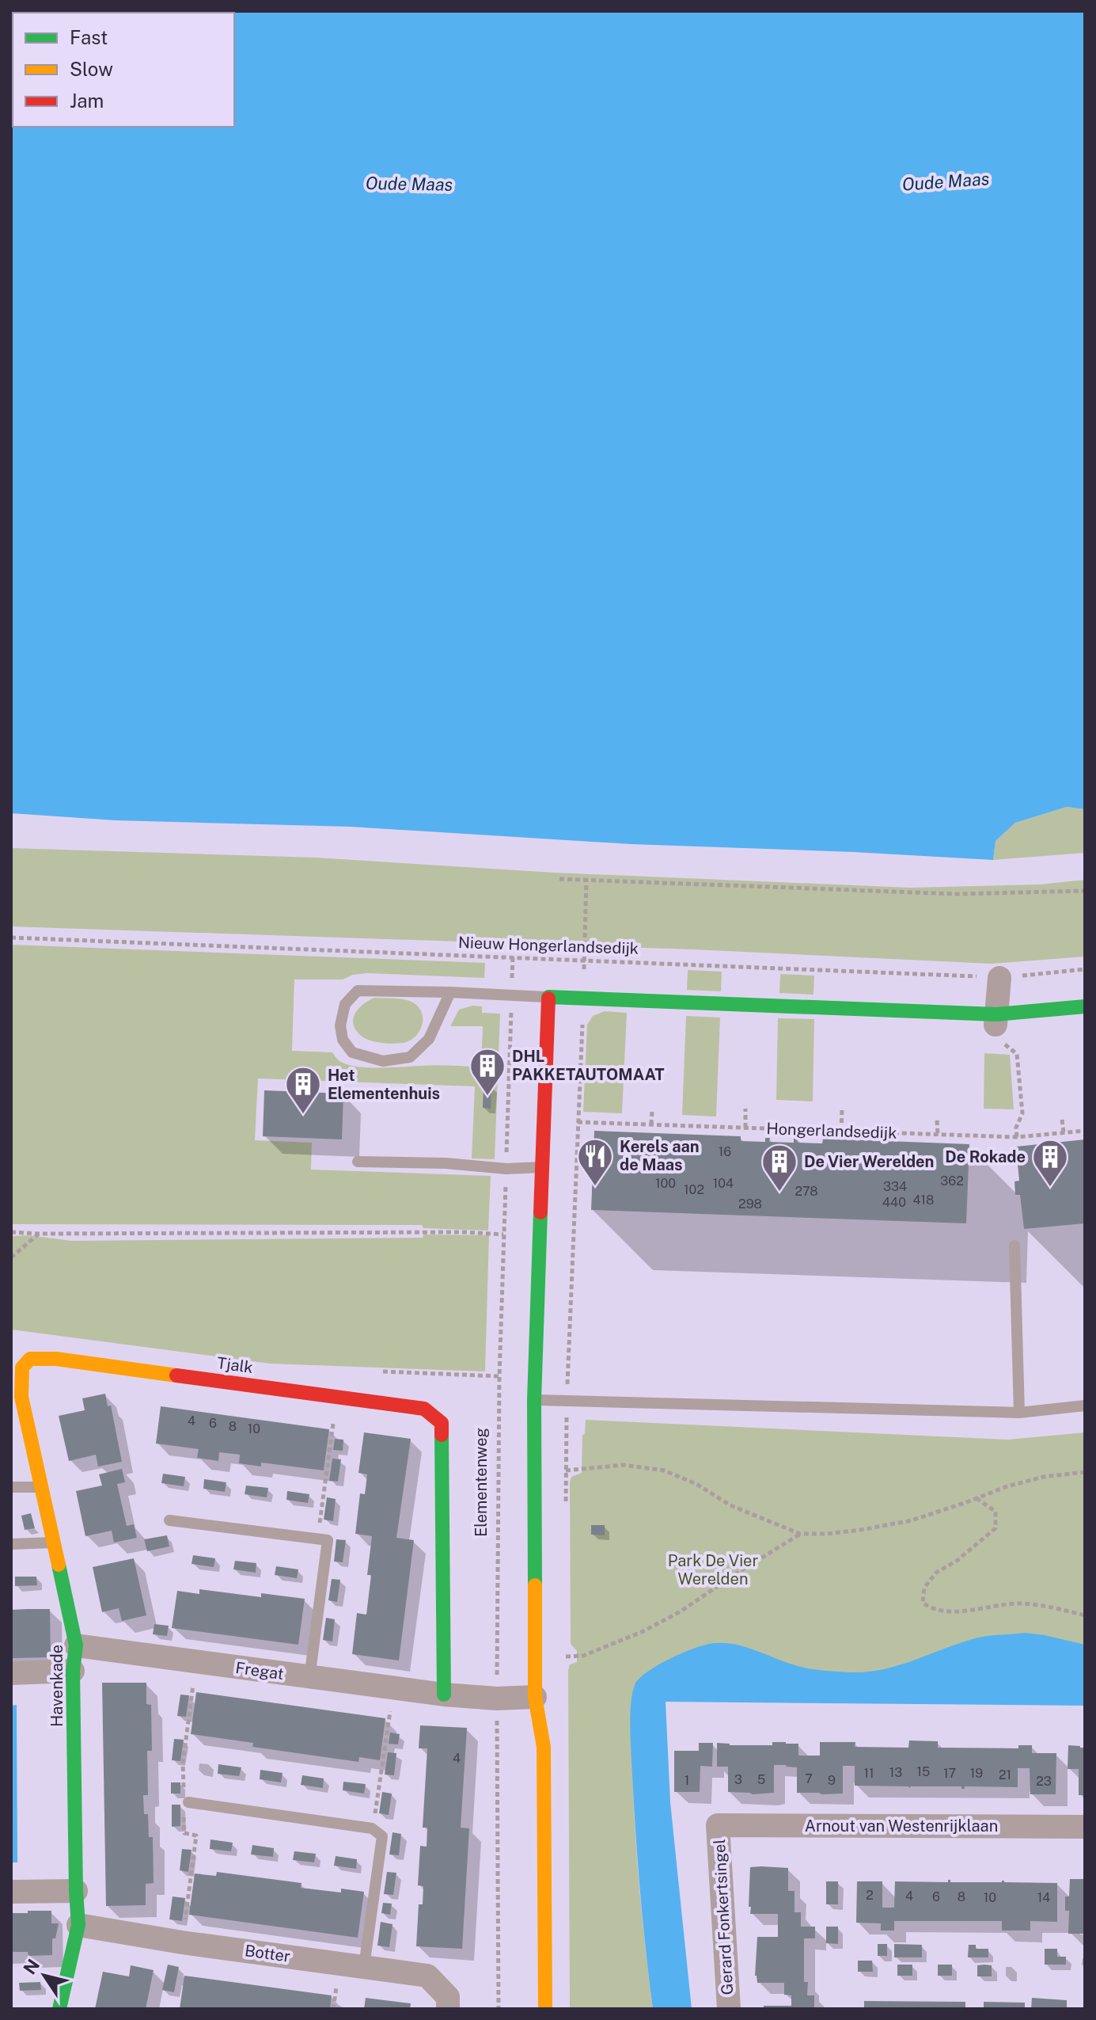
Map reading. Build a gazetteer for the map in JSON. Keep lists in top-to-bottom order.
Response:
{
  "streets": {
    "street": [
      "Tjalk",
      "Fregat",
      "Havenkade",
      "Arnout van Westenrijklaan",
      "Gerard Fonkertsingel",
      "Botter"
    ],
    "path": ["Nieuw Hongerlandsedijk", "Hongerlandsedijk", "Elementenweg"]
  },
  "crossings": [
    ["Nieuw Hongerlandsedijk", "Elementenweg"],
    ["Tjalk", "Fregat"],
    ["Tjalk", "Havenkade"],
    ["Elementenweg", "Fregat"],
    ["Fregat", "Havenkade"],
    ["Havenkade", "Botter"],
    ["Arnout van Westenrijklaan", "Gerard Fonkertsingel"]
  ],
  "water": ["Oude Maas"],
  "parks": ["Park De Vier Werelden"],
  "places": {
    "building": [
      "DHL PAKKETAUTOMAAT",
      "Het Elementenhuis",
      "De Rokade",
      "De Vier Werelden"
    ],
    "restaurant": ["Kerels aan de Maas"]
  },
  "house_numbers": [
    "16",
    "362",
    "100",
    "104",
    "334",
    "102",
    "278",
    "418",
    "440",
    "298",
    "4",
    "6",
    "8",
    "10",
    "4",
    "15",
    "13",
    "11",
    "17",
    "19",
    "21",
    "7",
    "3",
    "5",
    "1",
    "9",
    "23",
    "2",
    "4",
    "6",
    "8",
    "10",
    "14"
  ],
  "legend": ["Fast", "Slow", "Jam"],
  "north": "top left"
}
